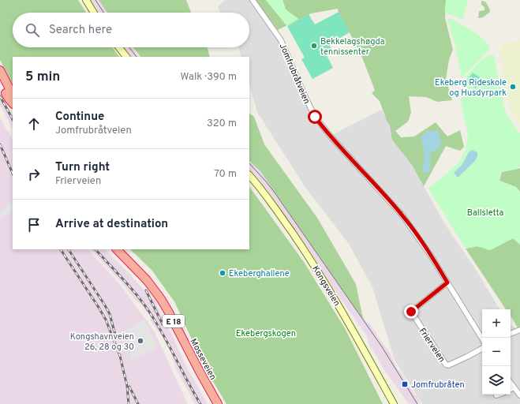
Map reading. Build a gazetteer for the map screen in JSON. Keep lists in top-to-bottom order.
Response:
{
  "streets": {
    "highway": ["E 18", "Mosseveien"],
    "main road": ["Kongsveien"],
    "street": ["Jomfrubråtveien", "Frierveien"]
  },
  "crossings": [
    ["Jomfrubråtveien", "Frierveien"]
  ],
  "parks": ["Ballsletta", "Ekebergskogen"],
  "places": {
    "other": [
      "Bekkelagshøgda tennissenter",
      "Ekeberg Rideskole og Husdyrpark",
      "Ekeberghallene",
      "Kongshavnveien 26, 28 og 30"
    ],
    "transit": ["Jomfrubråten"]
  },
  "page": {
    "search": "Search here",
    "heading": ["5 min", "Walk · 390 m"],
    "list": [
      ["Continue", "Jomfrubråtveien", "320 m"],
      ["Turn right", "Frierveien", "70 m"],
      "Arrive at destination"
    ],
    "map_buttons": ["+", "−"]
  }
}
